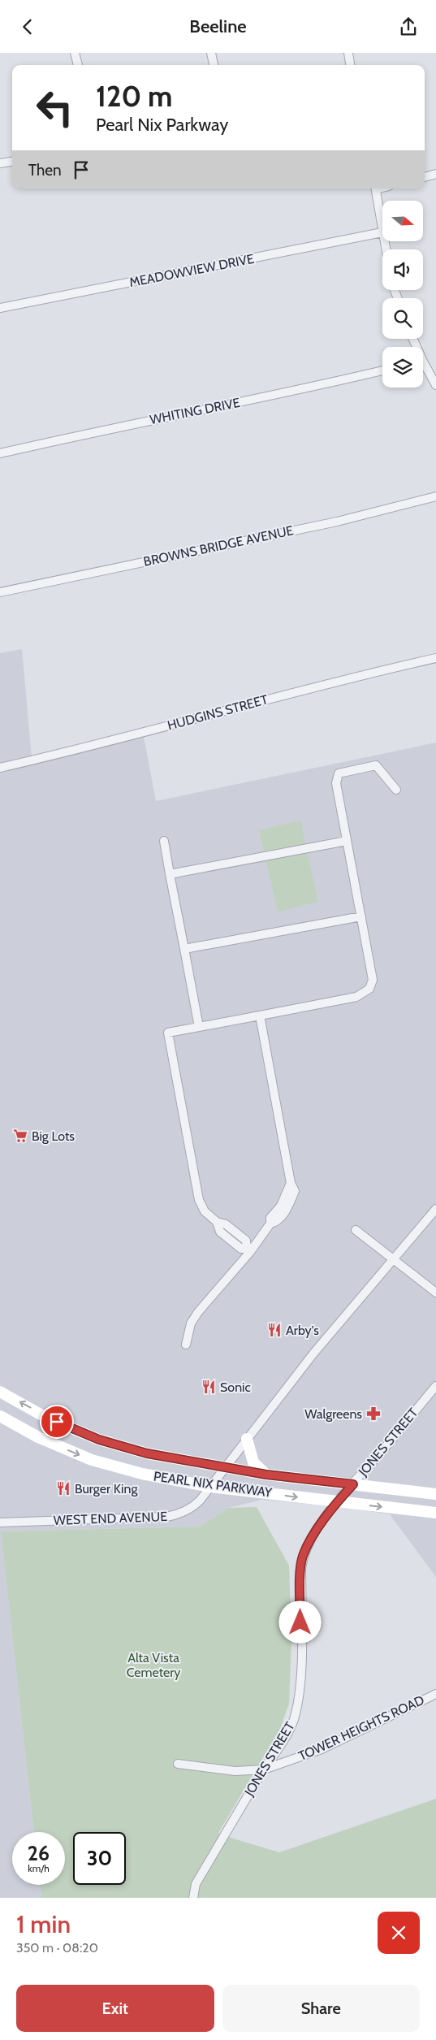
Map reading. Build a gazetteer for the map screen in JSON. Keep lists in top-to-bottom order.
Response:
{
  "streets": {
    "main road": ["PEARL NIX PARKWAY"],
    "street": [
      "MEADOWVIEW DRIVE",
      "WHITING DRIVE",
      "BROWNS BRIDGE AVENUE",
      "HUDGINS STREET",
      "JONES STREET",
      "WEST END AVENUE",
      "TOWER HEIGHTS ROAD"
    ]
  },
  "crossings": [
    ["JONES STREET", "PEARL NIX PARKWAY"],
    ["JONES STREET", "TOWER HEIGHTS ROAD"],
    ["PEARL NIX PARKWAY", "WEST END AVENUE"]
  ],
  "parks": ["Alta Vista Cemetery"],
  "places": {
    "supermarket": ["Big Lots"],
    "restaurant": ["Arby's", "Sonic", "Burger King"],
    "pharmacy": ["Walgreens"]
  },
  "north": "right",
  "page": {
    "header": "Beeline",
    "turn": ["120 m", "Pearl Nix Parkway"],
    "then": "Then",
    "speed": "26 km/h",
    "limit": "30",
    "heading": ["1 min", "350 m · 08:20"],
    "buttons": ["Exit", "Share"]
  }
}
